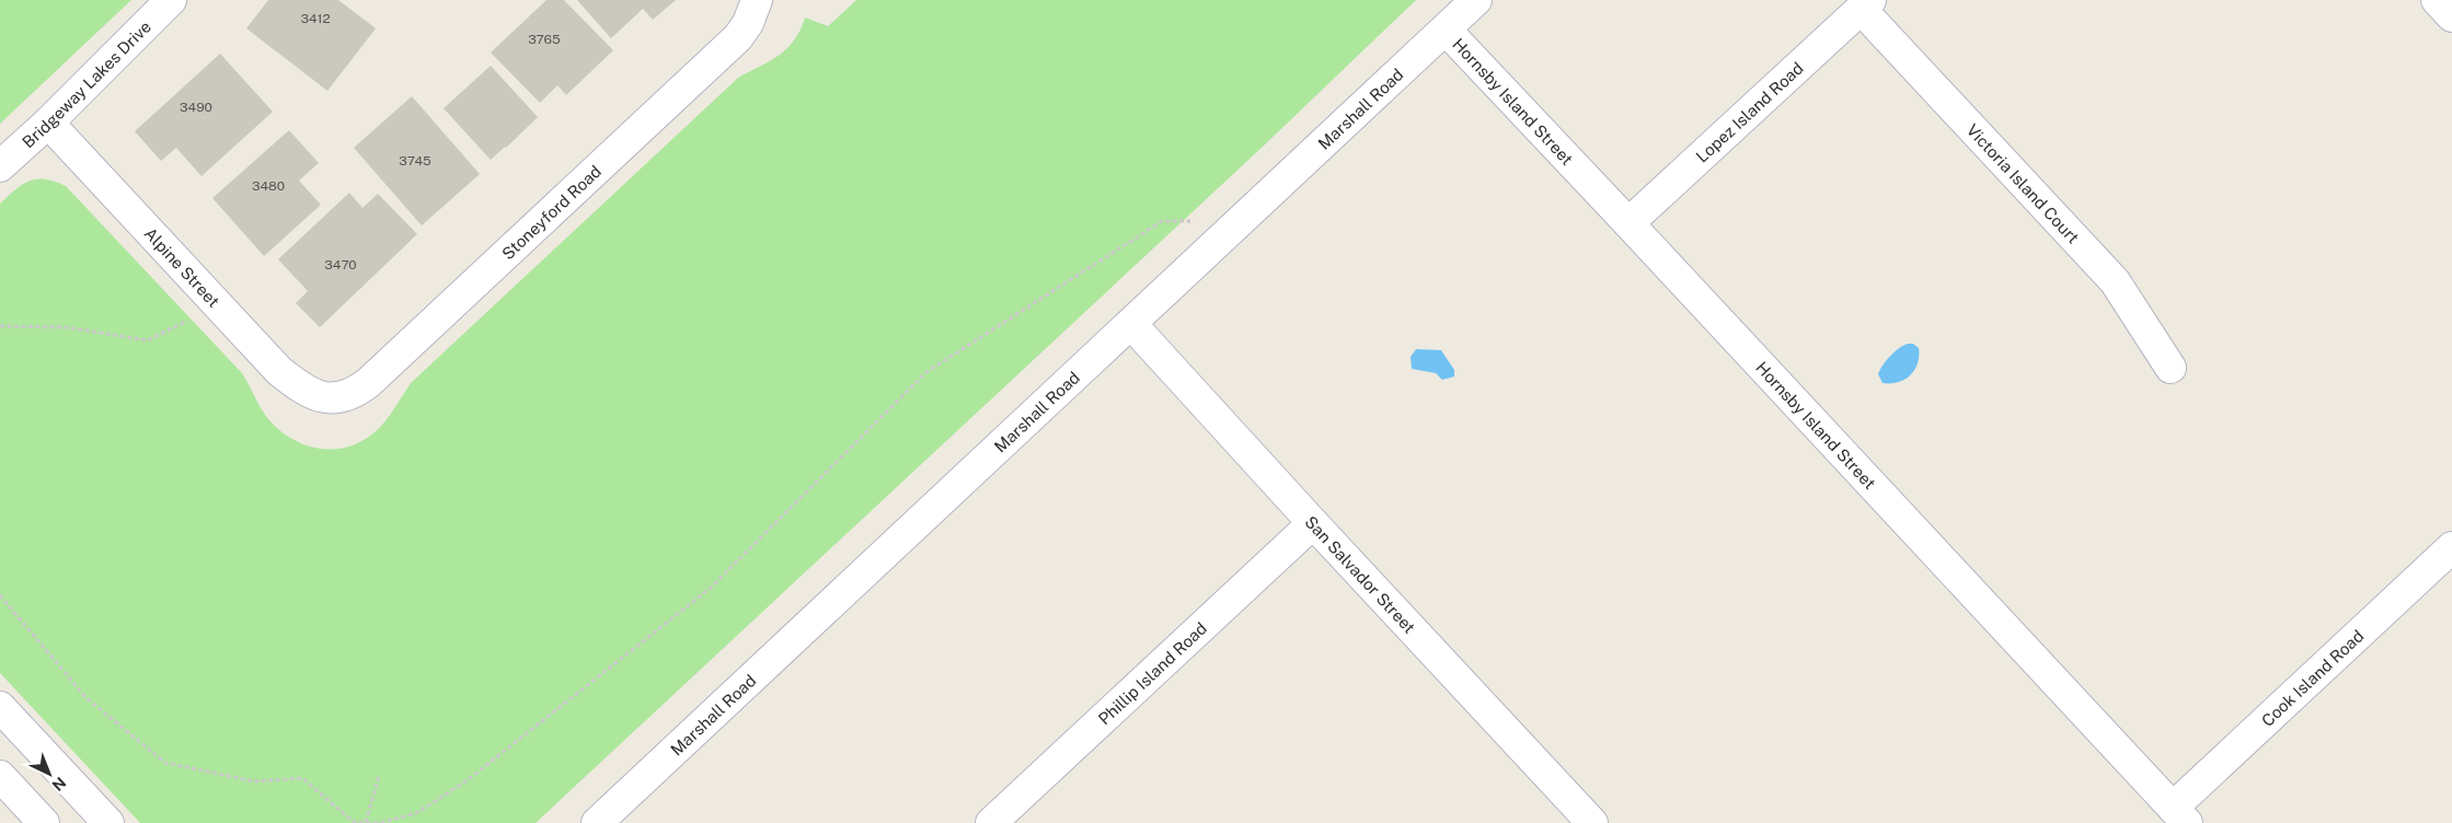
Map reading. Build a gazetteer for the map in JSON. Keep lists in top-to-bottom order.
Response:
{
  "streets": {
    "street": [
      "Bridgeway Lakes Drive",
      "Hornsby Island Street",
      "Marshall Road",
      "Lopez Island Road",
      "Victoria Island Court",
      "Stoneyford Road",
      "Alpine Street",
      "San Salvador Street",
      "Phillip Island Road",
      "Cook Island Road"
    ]
  },
  "crossings": [
    ["Bridgeway Lakes Drive", "Alpine Street"],
    ["Hornsby Island Street", "Marshall Road"],
    ["Hornsby Island Street", "Lopez Island Road"],
    ["Hornsby Island Street", "Cook Island Road"],
    ["Marshall Road", "San Salvador Street"],
    ["Lopez Island Road", "Victoria Island Court"],
    ["Stoneyford Road", "Alpine Street"],
    ["San Salvador Street", "Phillip Island Road"]
  ],
  "house_numbers": [
    "3412",
    "3765",
    "3490",
    "3745",
    "3480",
    "3470"
  ],
  "north": "bottom right"
}
